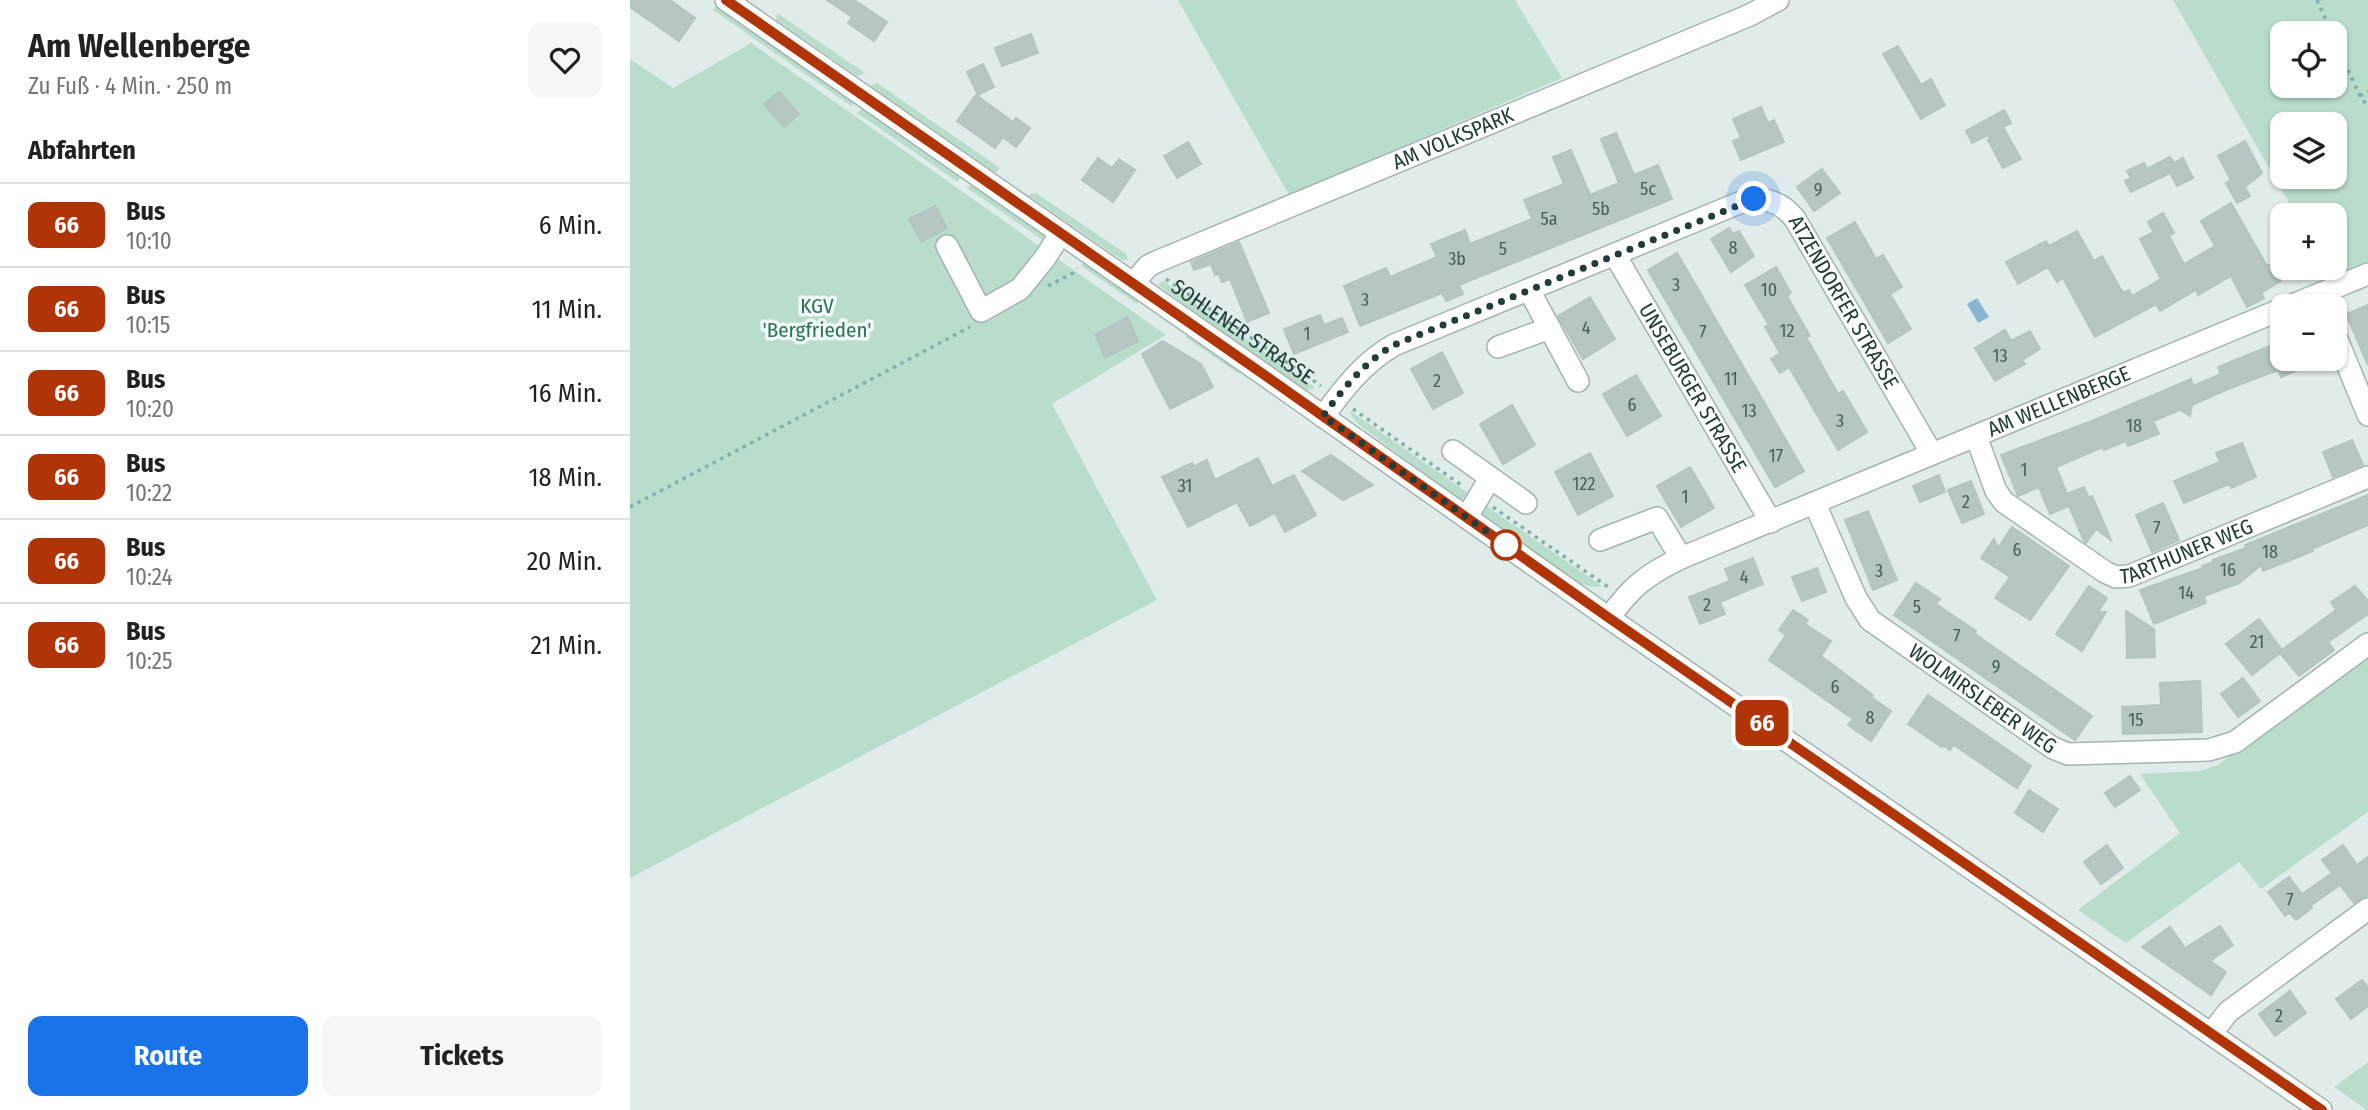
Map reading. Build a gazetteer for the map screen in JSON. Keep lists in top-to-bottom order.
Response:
{
  "streets": {
    "street": [
      "AM VOLKSPARK",
      "ATZENDORFER STRASSE",
      "SOHLENER STRASSE",
      "UNSEBURGER STRASSE",
      "AM WELLENBERGE",
      "TARTHUNER WEG",
      "WOLMIRSLEBER WEG"
    ]
  },
  "crossings": [
    ["AM VOLKSPARK", "SOHLENER STRASSE"],
    ["ATZENDORFER STRASSE", "SOHLENER STRASSE"],
    ["ATZENDORFER STRASSE", "UNSEBURGER STRASSE"],
    ["ATZENDORFER STRASSE", "AM WELLENBERGE"],
    ["SOHLENER STRASSE", "AM WELLENBERGE"],
    ["UNSEBURGER STRASSE", "AM WELLENBERGE"],
    ["AM WELLENBERGE", "TARTHUNER WEG"],
    ["AM WELLENBERGE", "WOLMIRSLEBER WEG"]
  ],
  "parks": ["KGV 'Bergfrieden'"],
  "lines": ["bus line 66"],
  "house_numbers": [
    "5c",
    "9",
    "5b",
    "5a",
    "8",
    "5",
    "3b",
    "3",
    "10",
    "3",
    "4",
    "12",
    "7",
    "1",
    "13",
    "11",
    "2",
    "6",
    "13",
    "3",
    "18",
    "17",
    "1",
    "122",
    "31",
    "1",
    "2",
    "7",
    "6",
    "18",
    "16",
    "3",
    "4",
    "14",
    "2",
    "5",
    "7",
    "21",
    "9",
    "6",
    "8",
    "15",
    "7",
    "2"
  ],
  "page": {
    "heading": [
      ["Am Wellenberge", "Zu Fuß · 4 Min. · 250 m"],
      "Abfahrten"
    ],
    "on_map": "66",
    "map_buttons": ["+", "−"],
    "list": [
      {
        "mark": "66",
        "name": "Bus",
        "note": "10:10",
        "value": "6 Min."
      },
      {
        "mark": "66",
        "name": "Bus",
        "note": "10:15",
        "value": "11 Min."
      },
      {
        "mark": "66",
        "name": "Bus",
        "note": "10:20",
        "value": "16 Min."
      },
      {
        "mark": "66",
        "name": "Bus",
        "note": "10:22",
        "value": "18 Min."
      },
      {
        "mark": "66",
        "name": "Bus",
        "note": "10:24",
        "value": "20 Min."
      },
      {
        "mark": "66",
        "name": "Bus",
        "note": "10:25",
        "value": "21 Min."
      }
    ],
    "buttons": ["Route", "Tickets"]
  }
}
